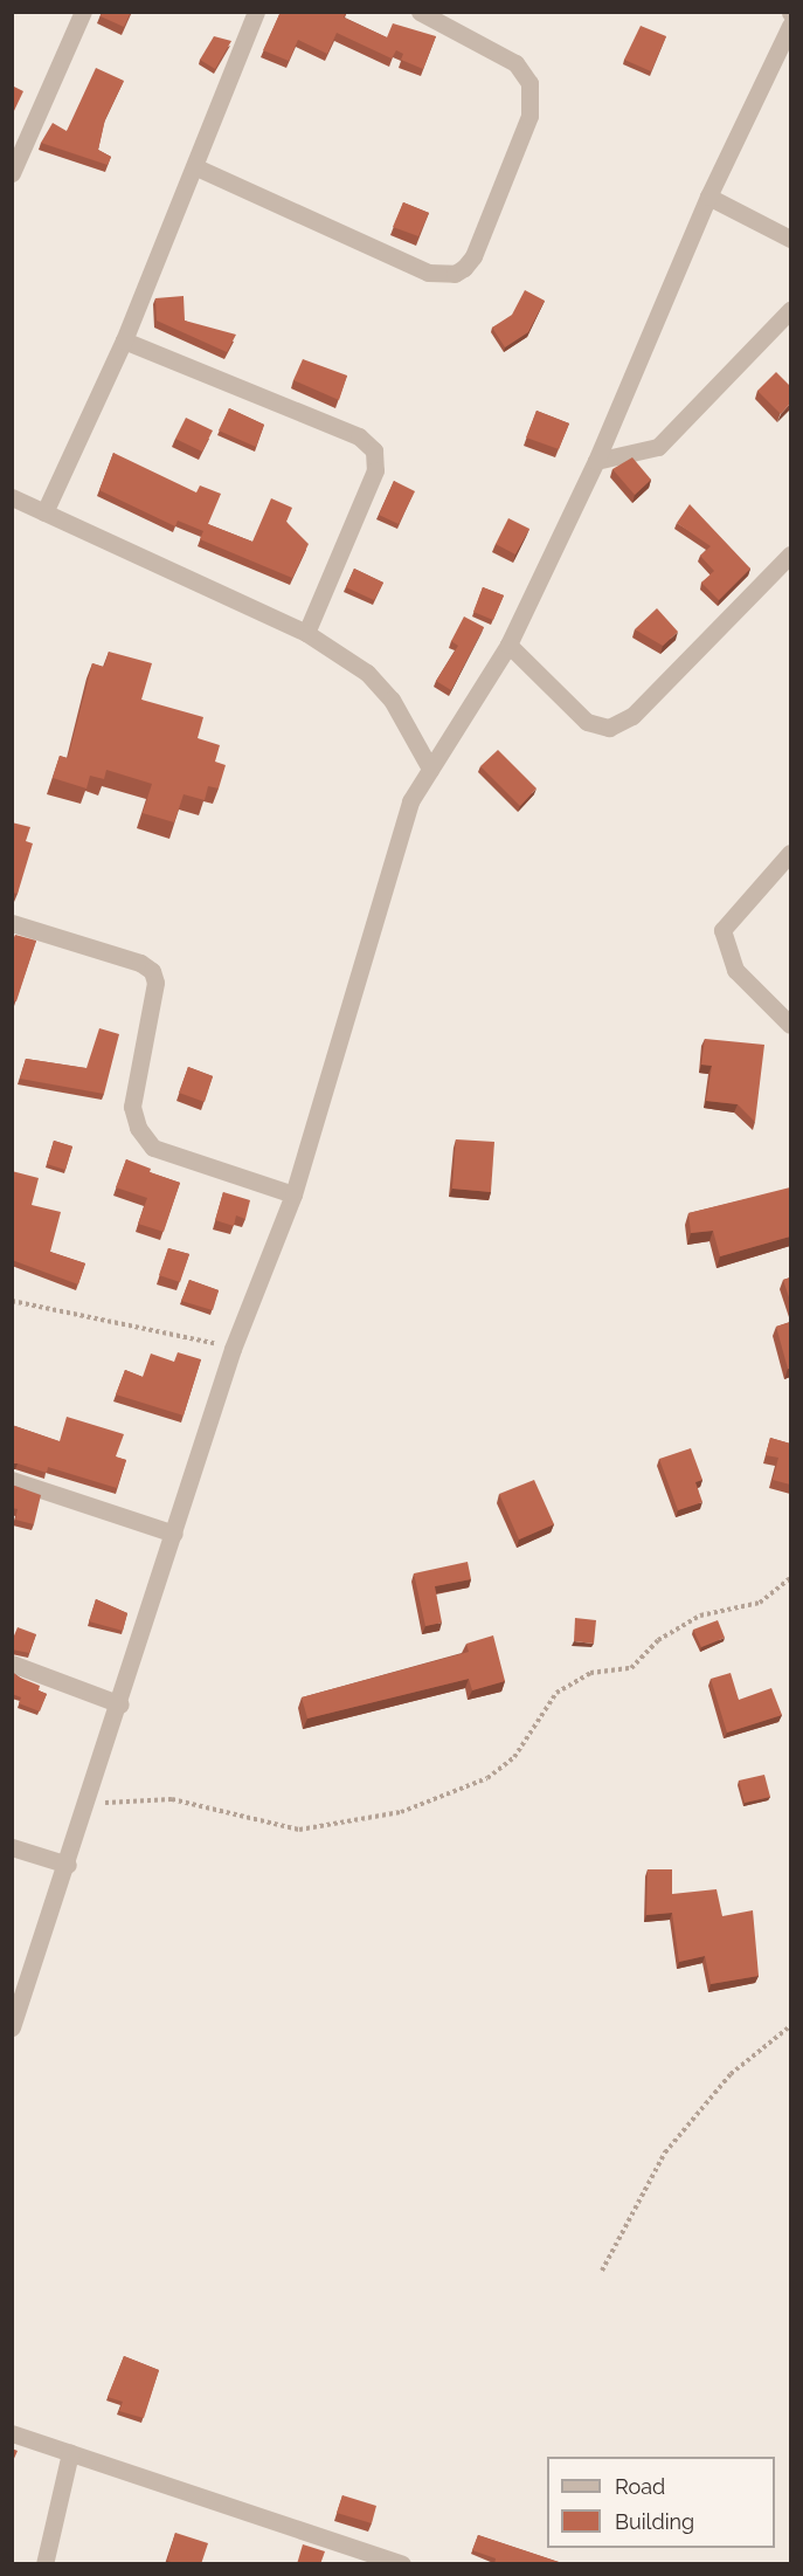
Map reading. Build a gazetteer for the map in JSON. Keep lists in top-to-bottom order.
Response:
{
  "legend": ["Road", "Building"]
}
